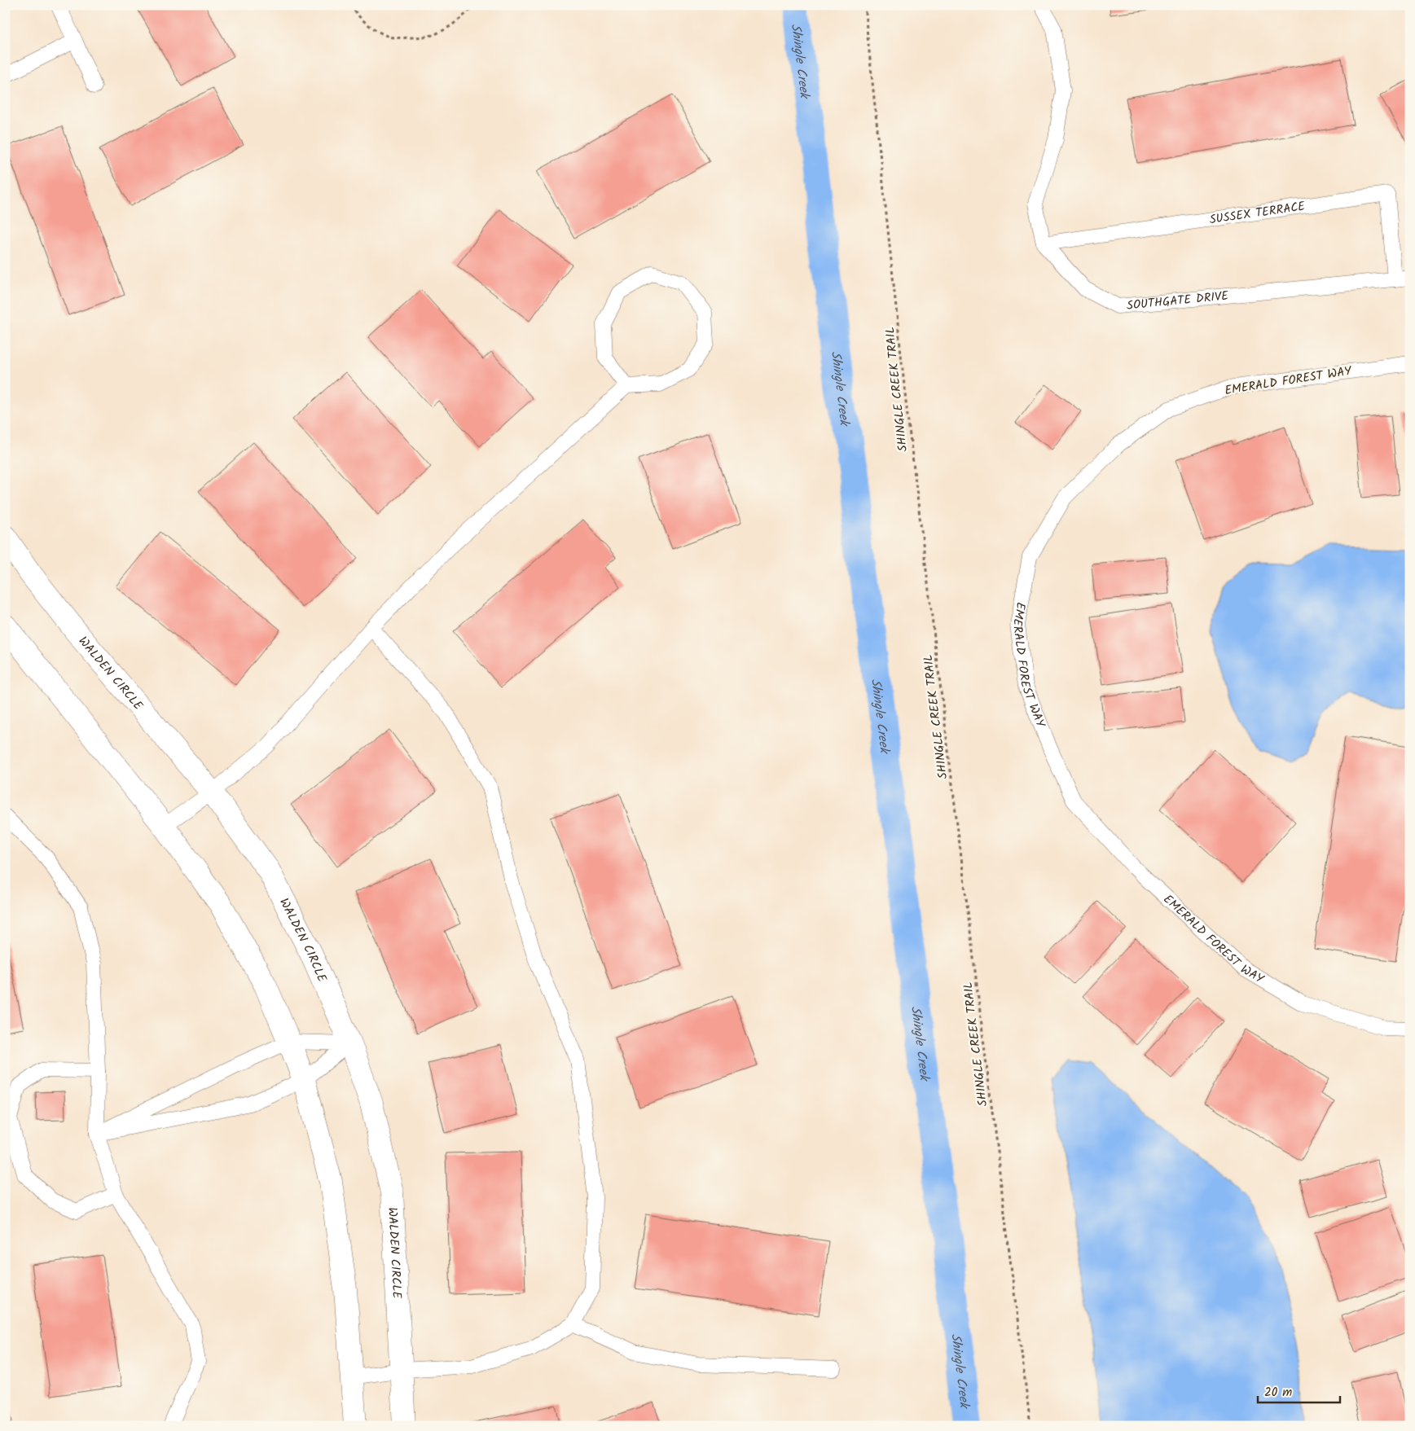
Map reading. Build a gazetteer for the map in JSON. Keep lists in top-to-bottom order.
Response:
{
  "streets": {
    "street": ["WALDEN CIRCLE"],
    "lane": ["SUSSEX TERRACE", "SOUTHGATE DRIVE", "EMERALD FOREST WAY"],
    "path": ["SHINGLE CREEK TRAIL"]
  },
  "crossings": [
    ["SUSSEX TERRACE", "SOUTHGATE DRIVE"]
  ],
  "water": ["Shingle Creek"],
  "scale_bar": "20 m"
}
